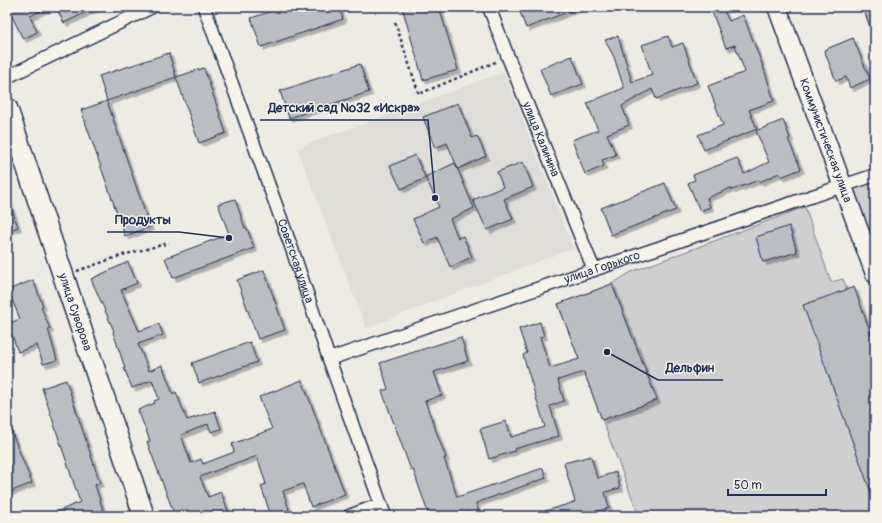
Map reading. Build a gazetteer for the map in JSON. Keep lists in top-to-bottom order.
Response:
{
  "streets": {
    "main road": ["Коммунистическая улица", "улица Суворова"],
    "street": ["улица Калинина", "Советская улица", "улица Горького"]
  },
  "crossings": [
    ["улица Калинина", "улица Горького"],
    ["Коммунистическая улица", "улица Горького"],
    ["Советская улица", "улица Горького"]
  ],
  "places": ["Детский сад №32 «Искра»", "Продукты", "Дельфин"],
  "scale_bar": "50 m"
}
